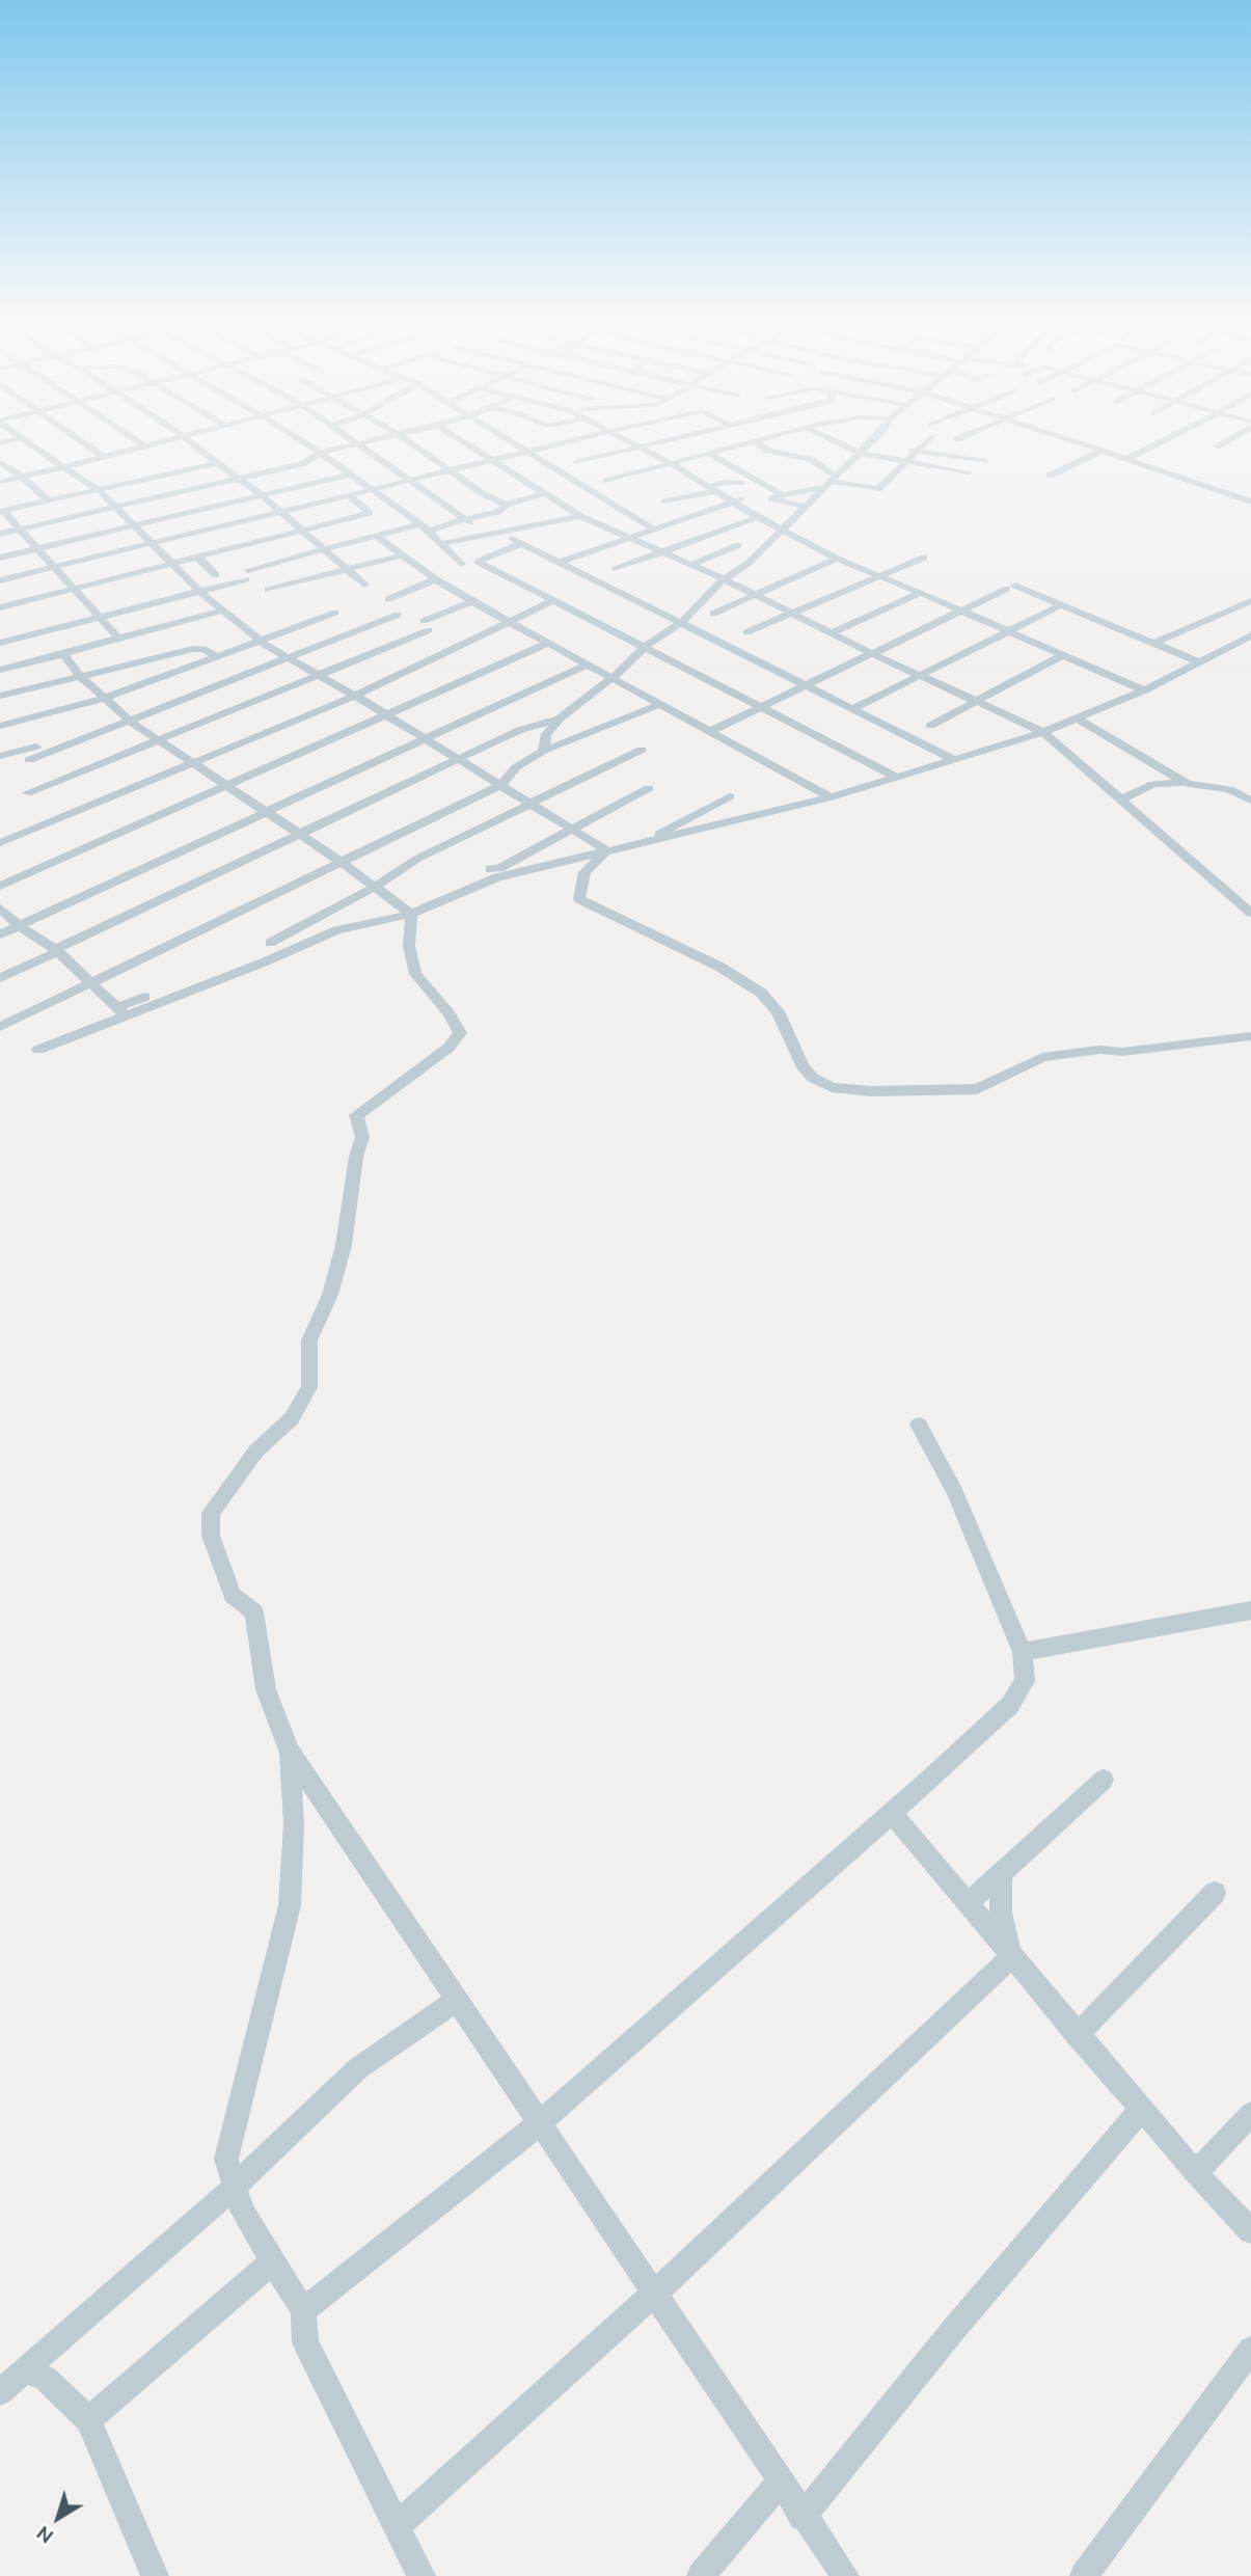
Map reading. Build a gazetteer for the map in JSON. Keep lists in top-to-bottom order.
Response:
{
  "north": "bottom left"
}
